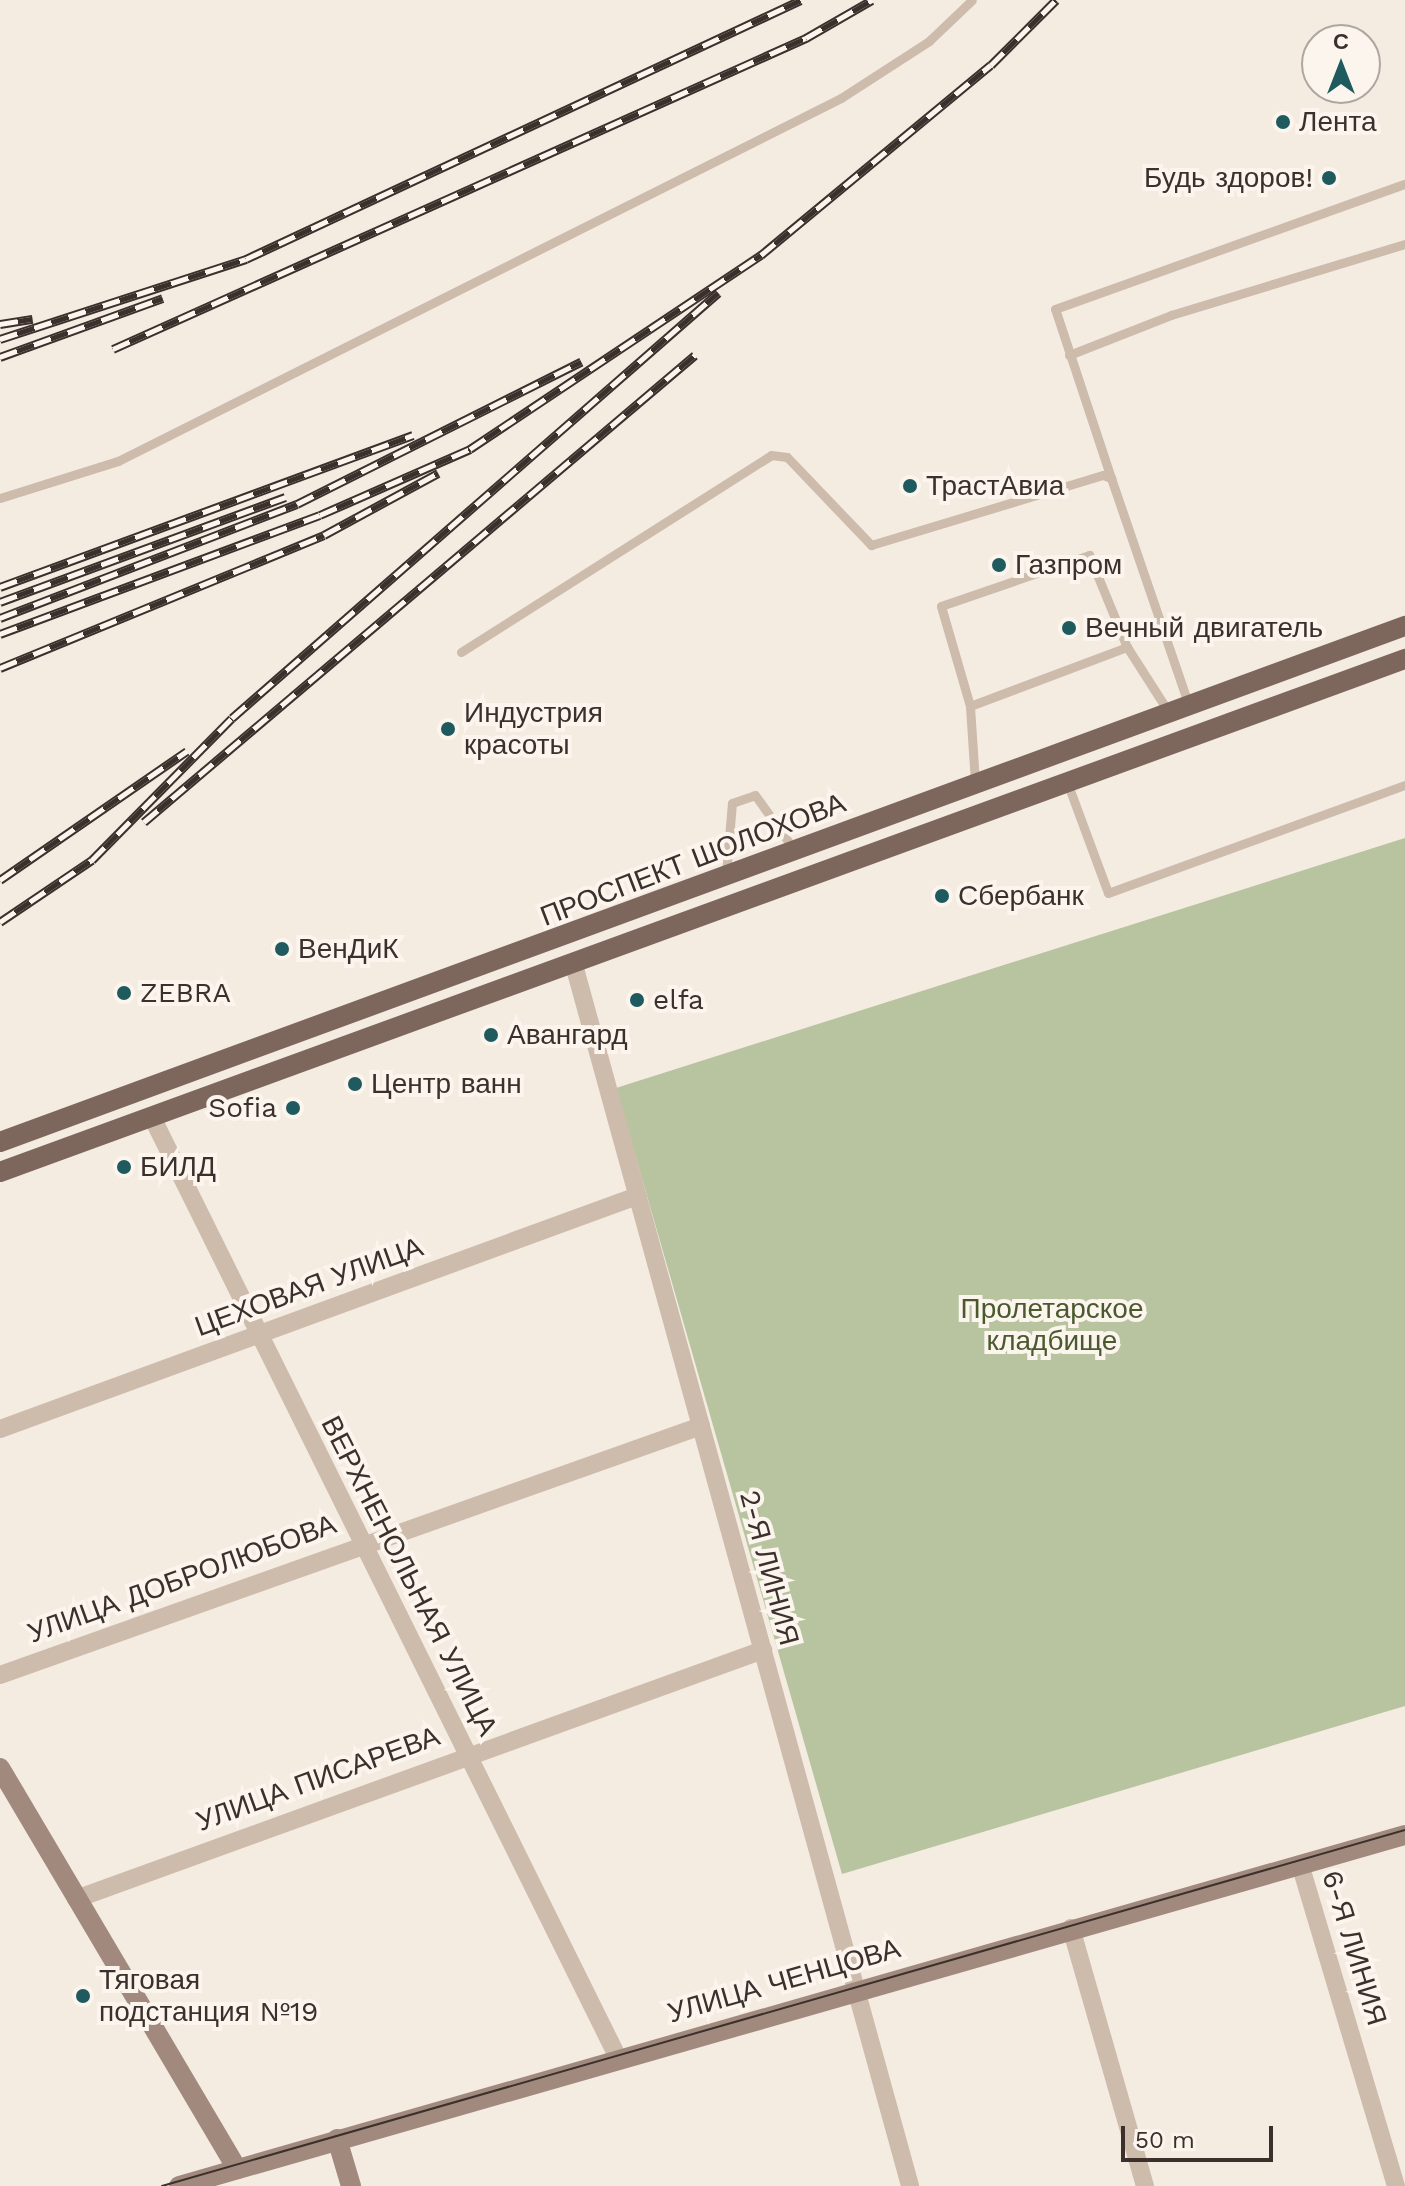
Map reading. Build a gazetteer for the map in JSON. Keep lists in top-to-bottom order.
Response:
{
  "streets": {
    "main road": ["ПРОСПЕКТ ШОЛОХОВА"],
    "street": [
      "ЦЕХОВАЯ УЛИЦА",
      "2-Я ЛИНИЯ",
      "ВЕРХНЕНОЛЬНАЯ УЛИЦА",
      "УЛИЦА ДОБРОЛЮБОВА",
      "УЛИЦА ПИСАРЕВА",
      "6-Я ЛИНИЯ",
      "УЛИЦА ЧЕНЦОВА"
    ]
  },
  "crossings": [
    ["ПРОСПЕКТ ШОЛОХОВА", "2-Я ЛИНИЯ"],
    ["ПРОСПЕКТ ШОЛОХОВА", "ВЕРХНЕНОЛЬНАЯ УЛИЦА"],
    ["ЦЕХОВАЯ УЛИЦА", "2-Я ЛИНИЯ"],
    ["ЦЕХОВАЯ УЛИЦА", "ВЕРХНЕНОЛЬНАЯ УЛИЦА"],
    ["2-Я ЛИНИЯ", "УЛИЦА ДОБРОЛЮБОВА"],
    ["2-Я ЛИНИЯ", "УЛИЦА ПИСАРЕВА"],
    ["2-Я ЛИНИЯ", "УЛИЦА ЧЕНЦОВА"],
    ["ВЕРХНЕНОЛЬНАЯ УЛИЦА", "УЛИЦА ДОБРОЛЮБОВА"],
    ["ВЕРХНЕНОЛЬНАЯ УЛИЦА", "УЛИЦА ПИСАРЕВА"],
    ["ВЕРХНЕНОЛЬНАЯ УЛИЦА", "УЛИЦА ЧЕНЦОВА"],
    ["6-Я ЛИНИЯ", "УЛИЦА ЧЕНЦОВА"]
  ],
  "parks": ["Пролетарское кладбище"],
  "places": [
    "Лента",
    "Будь здоров!",
    "ТрастАвиа",
    "Газпром",
    "Вечный двигатель",
    "Индустрия красоты",
    "Сбербанк",
    "ВенДиК",
    "ZEBRA",
    "elfa",
    "Авангард",
    "Центр ванн",
    "Sofia",
    "БИЛД",
    "Тяговая подстанция №19"
  ],
  "scale_bar": "50 m",
  "north": "top"
}
